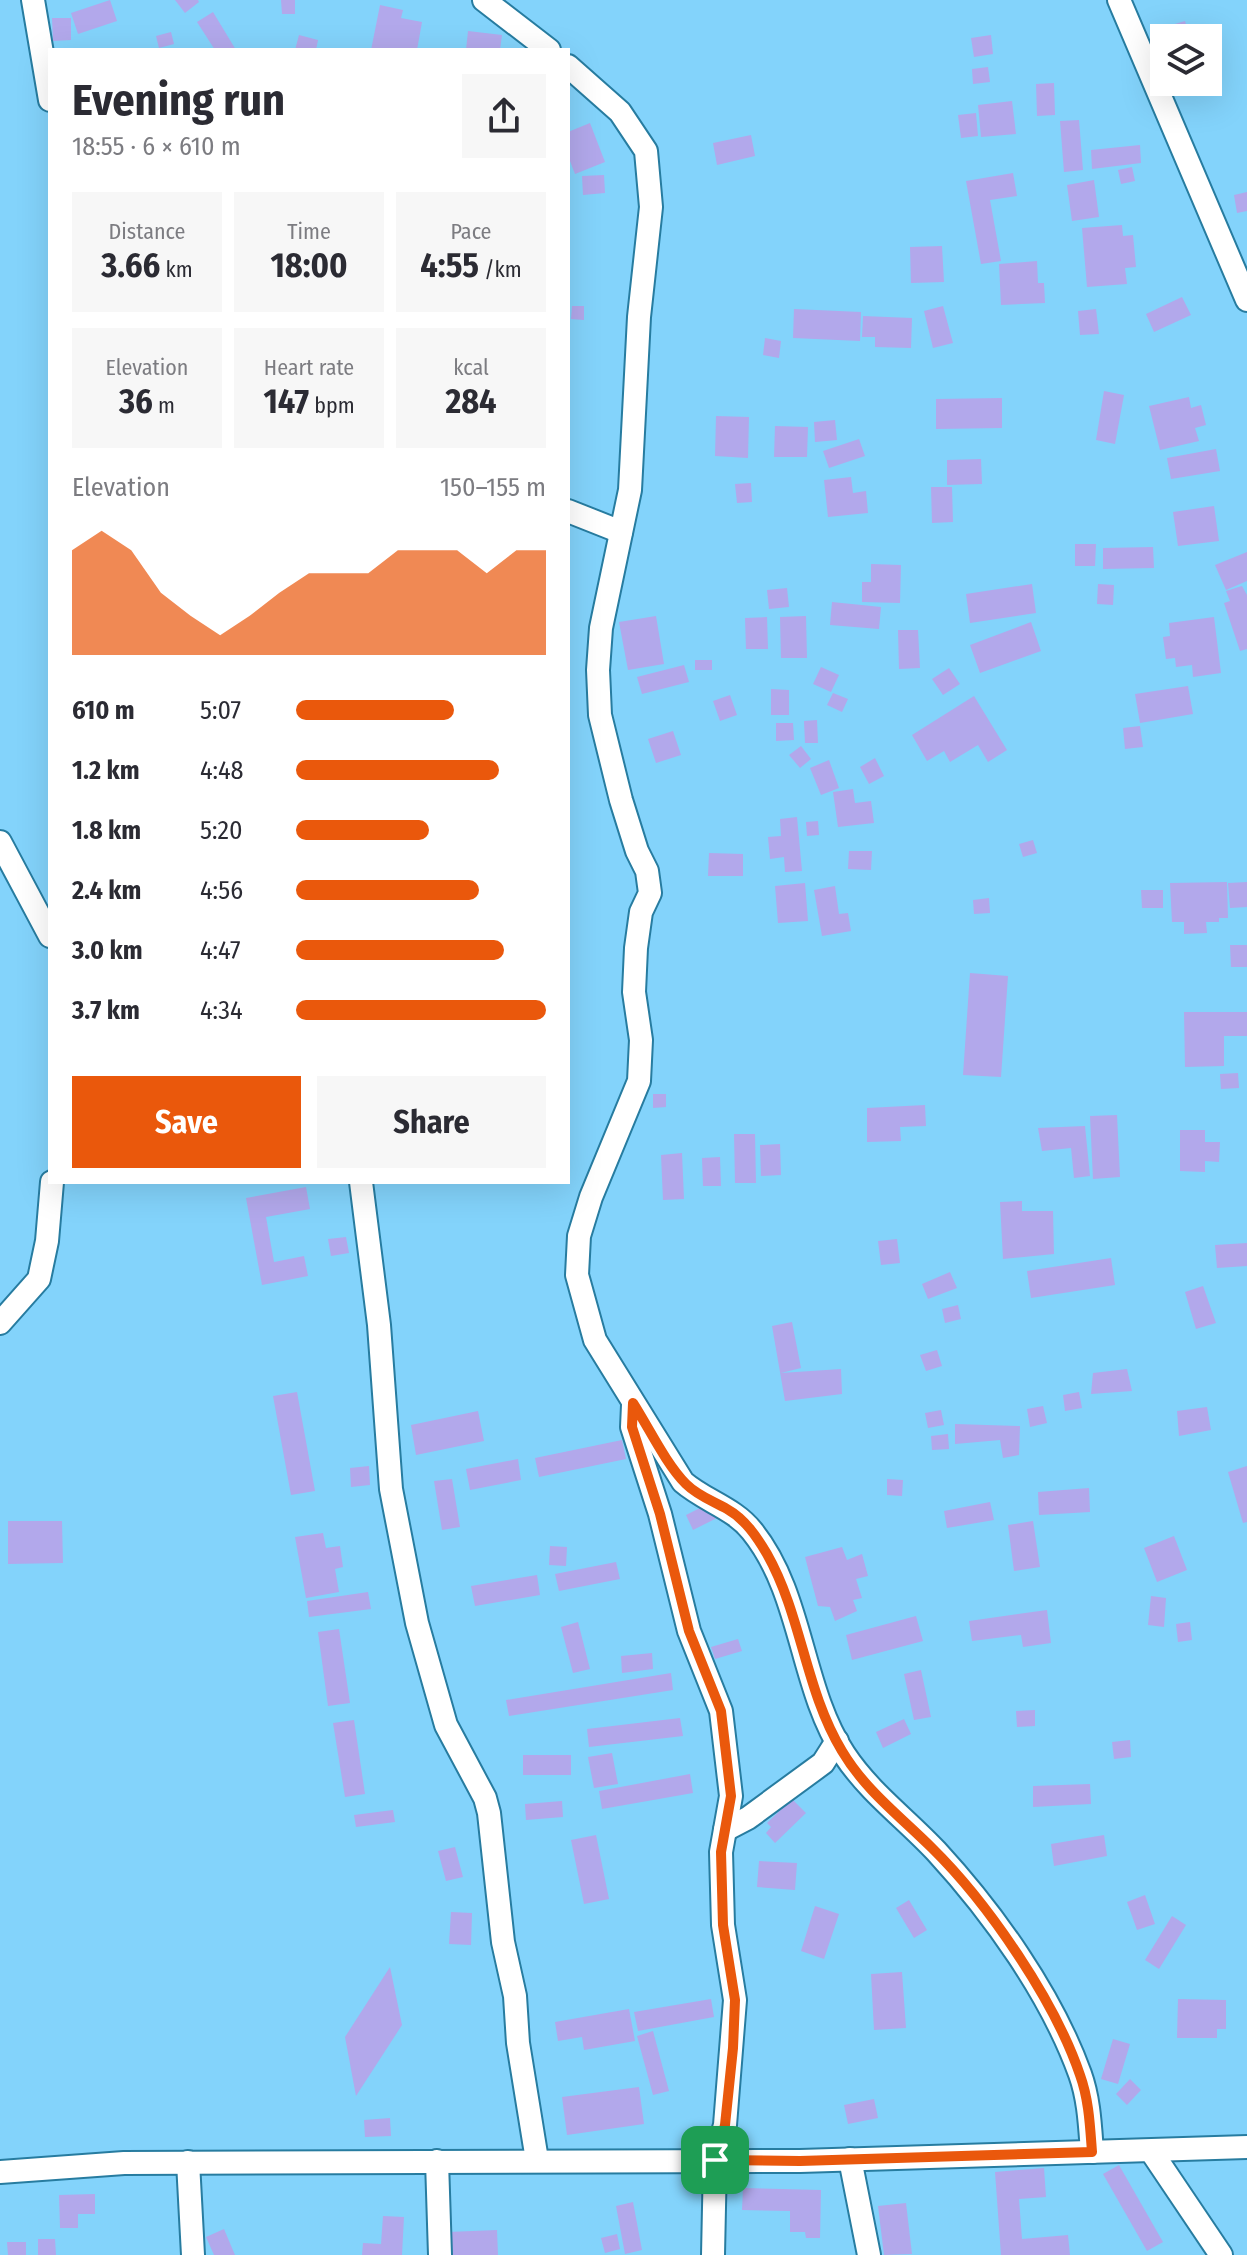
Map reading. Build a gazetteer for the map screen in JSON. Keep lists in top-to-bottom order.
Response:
{
  "page": {
    "heading": ["Evening run", "18:55 · 6 × 610 m"],
    "stats": [
      ["Distance", "3.66 km"],
      ["Time", "18:00"],
      ["Pace", "4:55 /km"],
      ["Elevation", "36 m"],
      ["Heart rate", "147 bpm"],
      ["kcal", "284"]
    ],
    "chart": ["Elevation", "150–155 m"],
    "list": [
      {
        "name": "610 m",
        "note": "5:07"
      },
      {
        "name": "1.2 km",
        "note": "4:48"
      },
      {
        "name": "1.8 km",
        "note": "5:20"
      },
      {
        "name": "2.4 km",
        "note": "4:56"
      },
      {
        "name": "3.0 km",
        "note": "4:47"
      },
      {
        "name": "3.7 km",
        "note": "4:34"
      }
    ],
    "buttons": ["Save", "Share"]
  }
}
